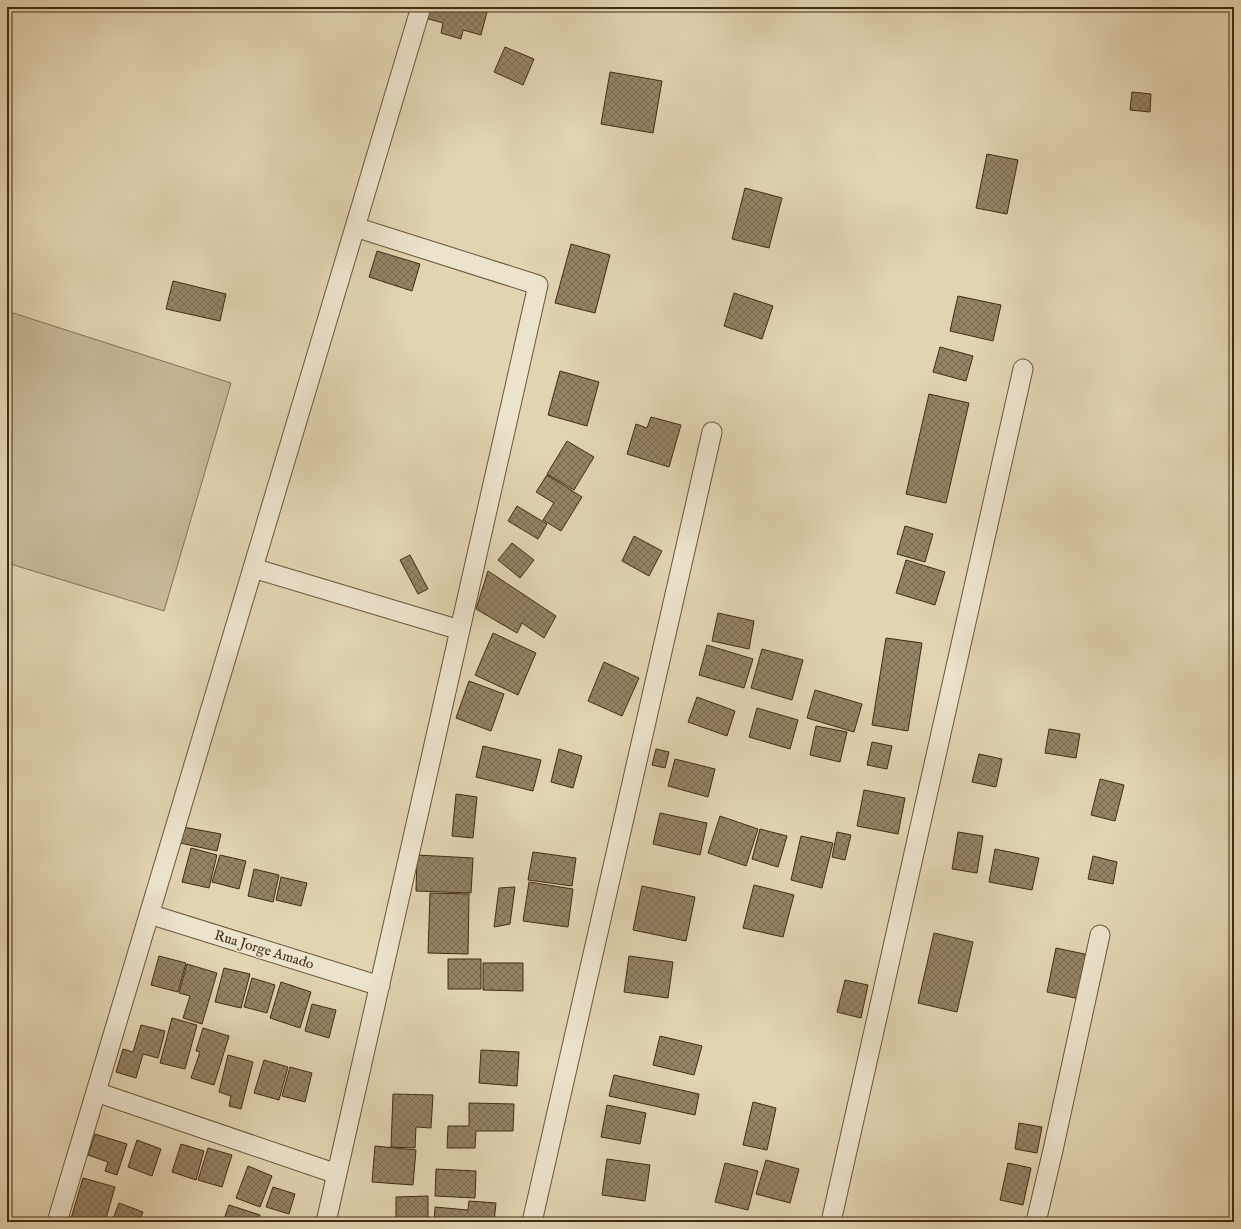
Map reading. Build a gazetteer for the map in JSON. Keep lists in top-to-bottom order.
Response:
{
  "streets": {
    "street": ["Rua Jorge Amado"]
  }
}
